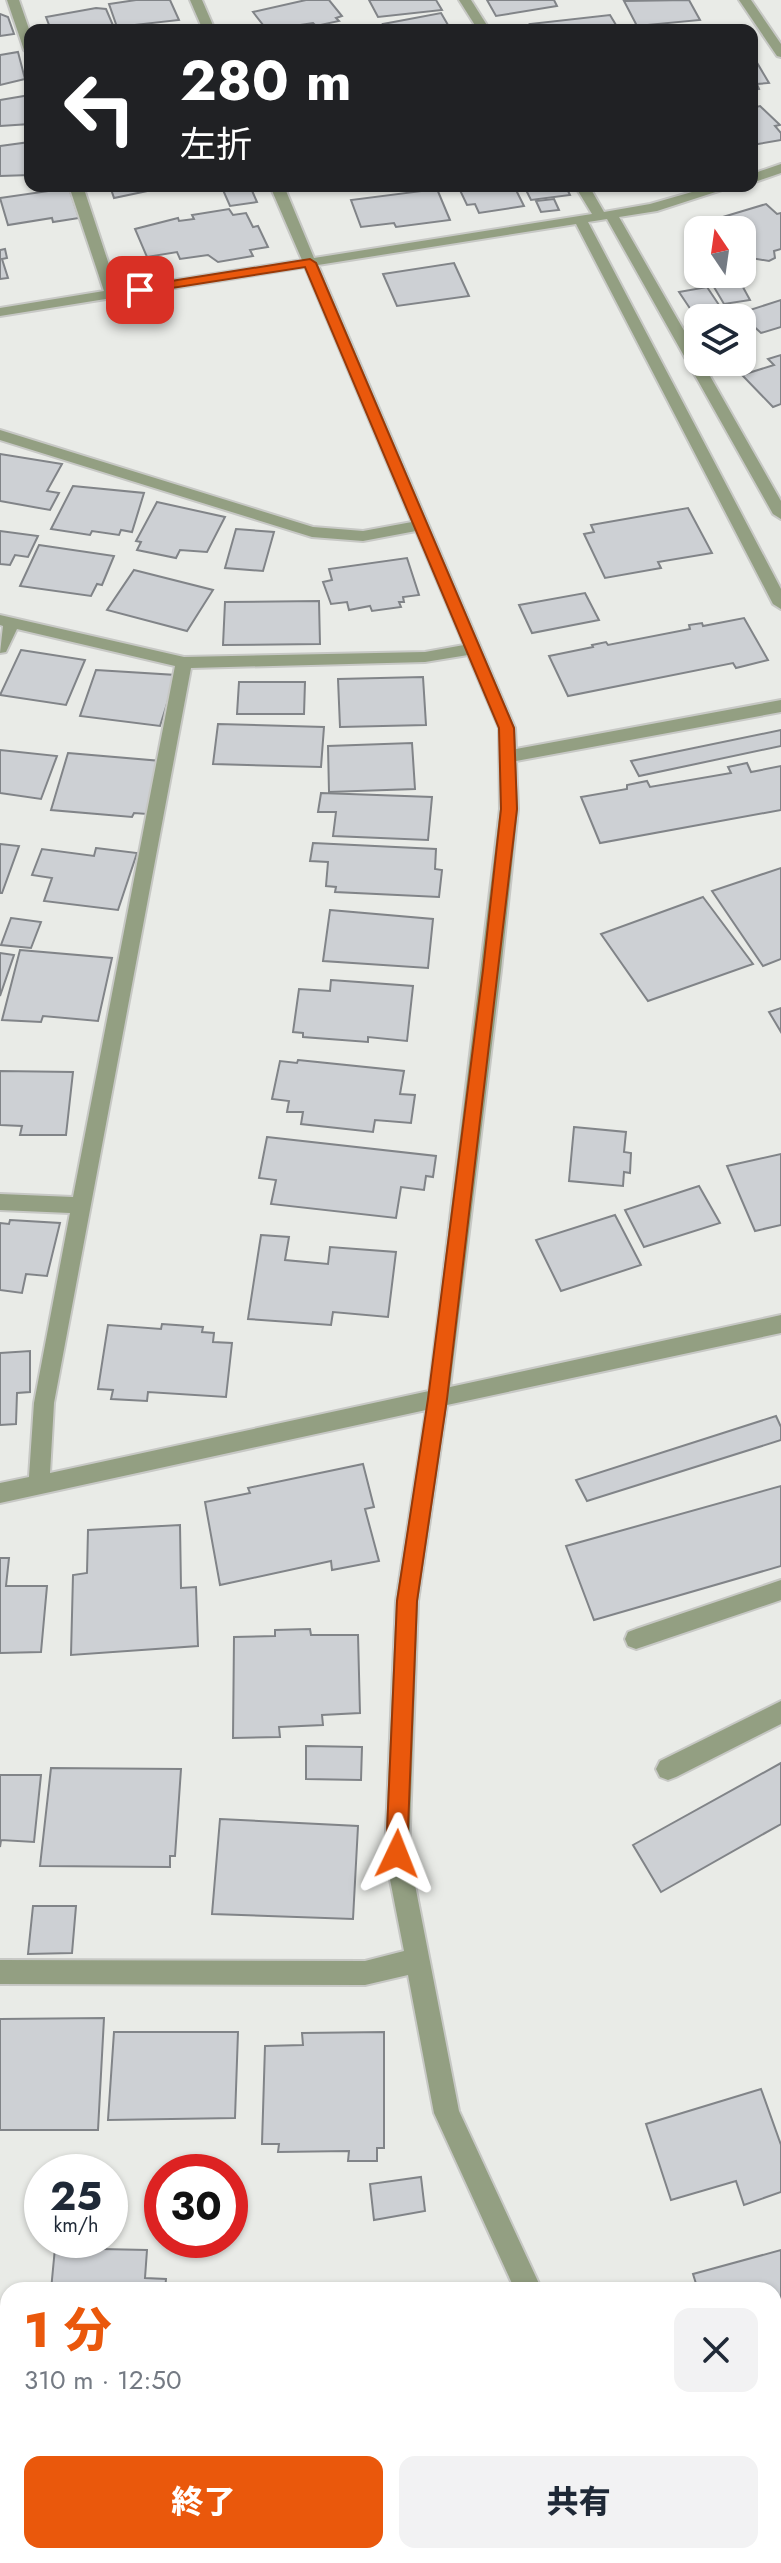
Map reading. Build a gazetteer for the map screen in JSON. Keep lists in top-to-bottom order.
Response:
{
  "north": "top",
  "page": {
    "turn": ["280 m", "左折"],
    "speed": "25 km/h",
    "limit": "30",
    "heading": ["1 分", "310 m · 12:50"],
    "buttons": ["終了", "共有"]
  }
}
